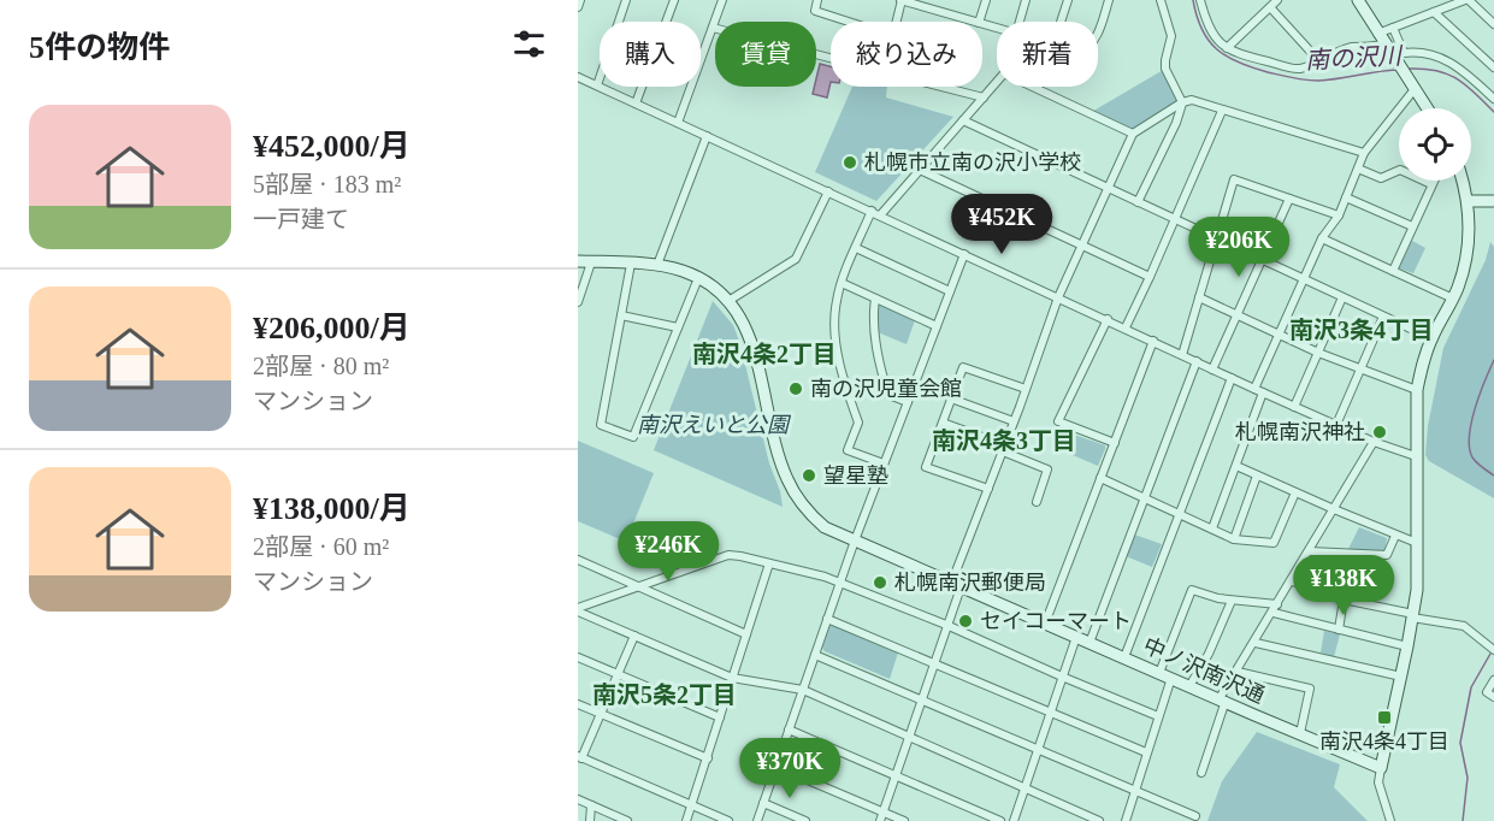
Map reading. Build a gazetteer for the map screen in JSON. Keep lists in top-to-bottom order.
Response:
{
  "streets": {
    "street": ["中ノ沢南沢通"]
  },
  "districts": [
    "南沢3条4丁目",
    "南沢4条2丁目",
    "南沢4条3丁目",
    "南沢5条2丁目"
  ],
  "water": ["南の沢川"],
  "parks": ["南沢えいと公園"],
  "places": {
    "other": [
      "札幌市立南の沢小学校",
      "南の沢児童会館",
      "札幌南沢神社",
      "望星塾",
      "札幌南沢郵便局",
      "セイコーマート"
    ],
    "transit": ["南沢4条4丁目"]
  },
  "page": {
    "heading": "5件の物件",
    "chip": [
      "購入",
      "賃貸",
      "絞り込み",
      "新着"
    ],
    "list": [
      {
        "name": "¥452,000/月",
        "note": "5部屋 · 183 m² · 一戸建て"
      },
      {
        "name": "¥206,000/月",
        "note": "2部屋 · 80 m² · マンション"
      },
      {
        "name": "¥138,000/月",
        "note": "2部屋 · 60 m² · マンション"
      }
    ],
    "price": [
      "¥452K",
      "¥206K",
      "¥246K",
      "¥138K",
      "¥370K"
    ]
  }
}
